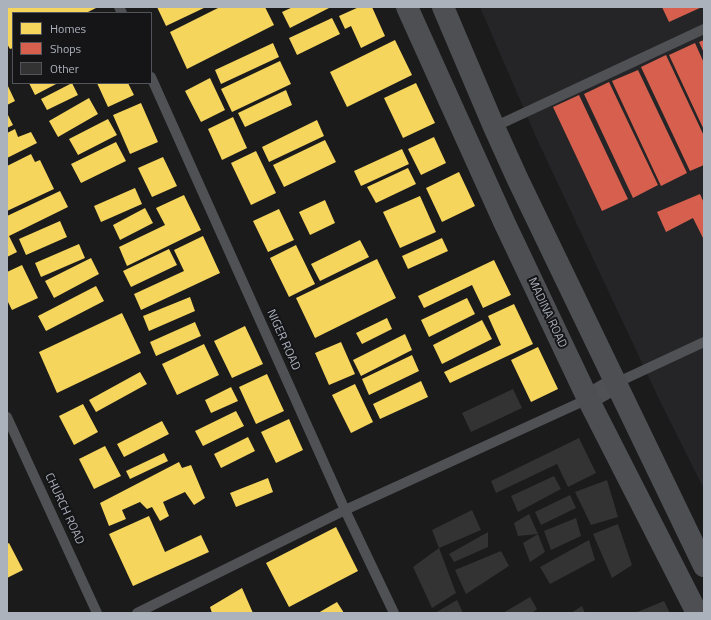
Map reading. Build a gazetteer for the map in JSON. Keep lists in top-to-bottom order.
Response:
{
  "streets": {
    "main road": ["MADINA ROAD"],
    "lane": ["NIGER ROAD", "CHURCH ROAD"]
  },
  "legend": ["Homes", "Shops", "Other"]
}
